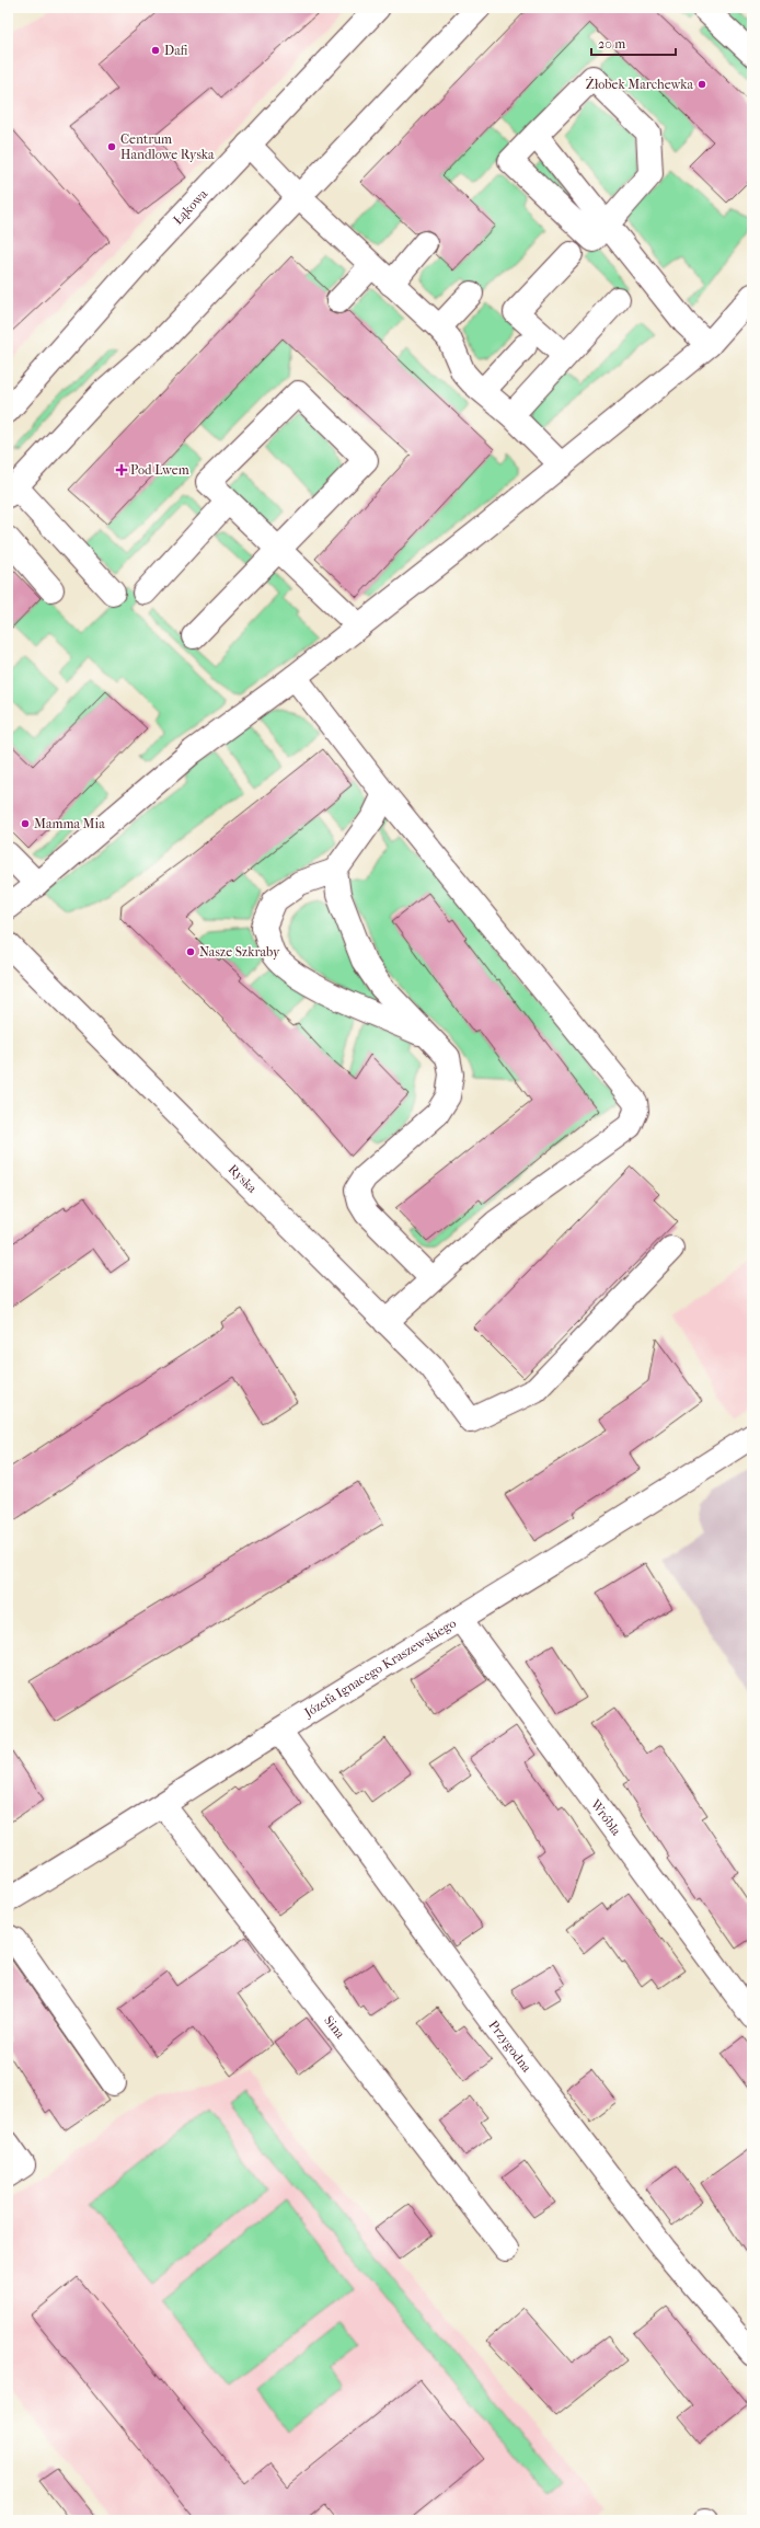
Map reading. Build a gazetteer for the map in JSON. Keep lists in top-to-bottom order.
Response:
{
  "streets": {
    "street": [
      "Łąkowa",
      "Ryska",
      "Józefa Ignacego Kraszewskiego",
      "Wróbla",
      "Sina",
      "Przygodna"
    ]
  },
  "crossings": [
    ["Józefa Ignacego Kraszewskiego", "Wróbla"],
    ["Józefa Ignacego Kraszewskiego", "Sina"],
    ["Józefa Ignacego Kraszewskiego", "Przygodna"]
  ],
  "places": {
    "other": [
      "Dafi",
      "Żłobek Marchewka",
      "Centrum Handlowe Ryska",
      "Mamma Mia",
      "Nasze Szkraby"
    ],
    "health": ["Pod Lwem"]
  },
  "scale_bar": "20 m"
}
